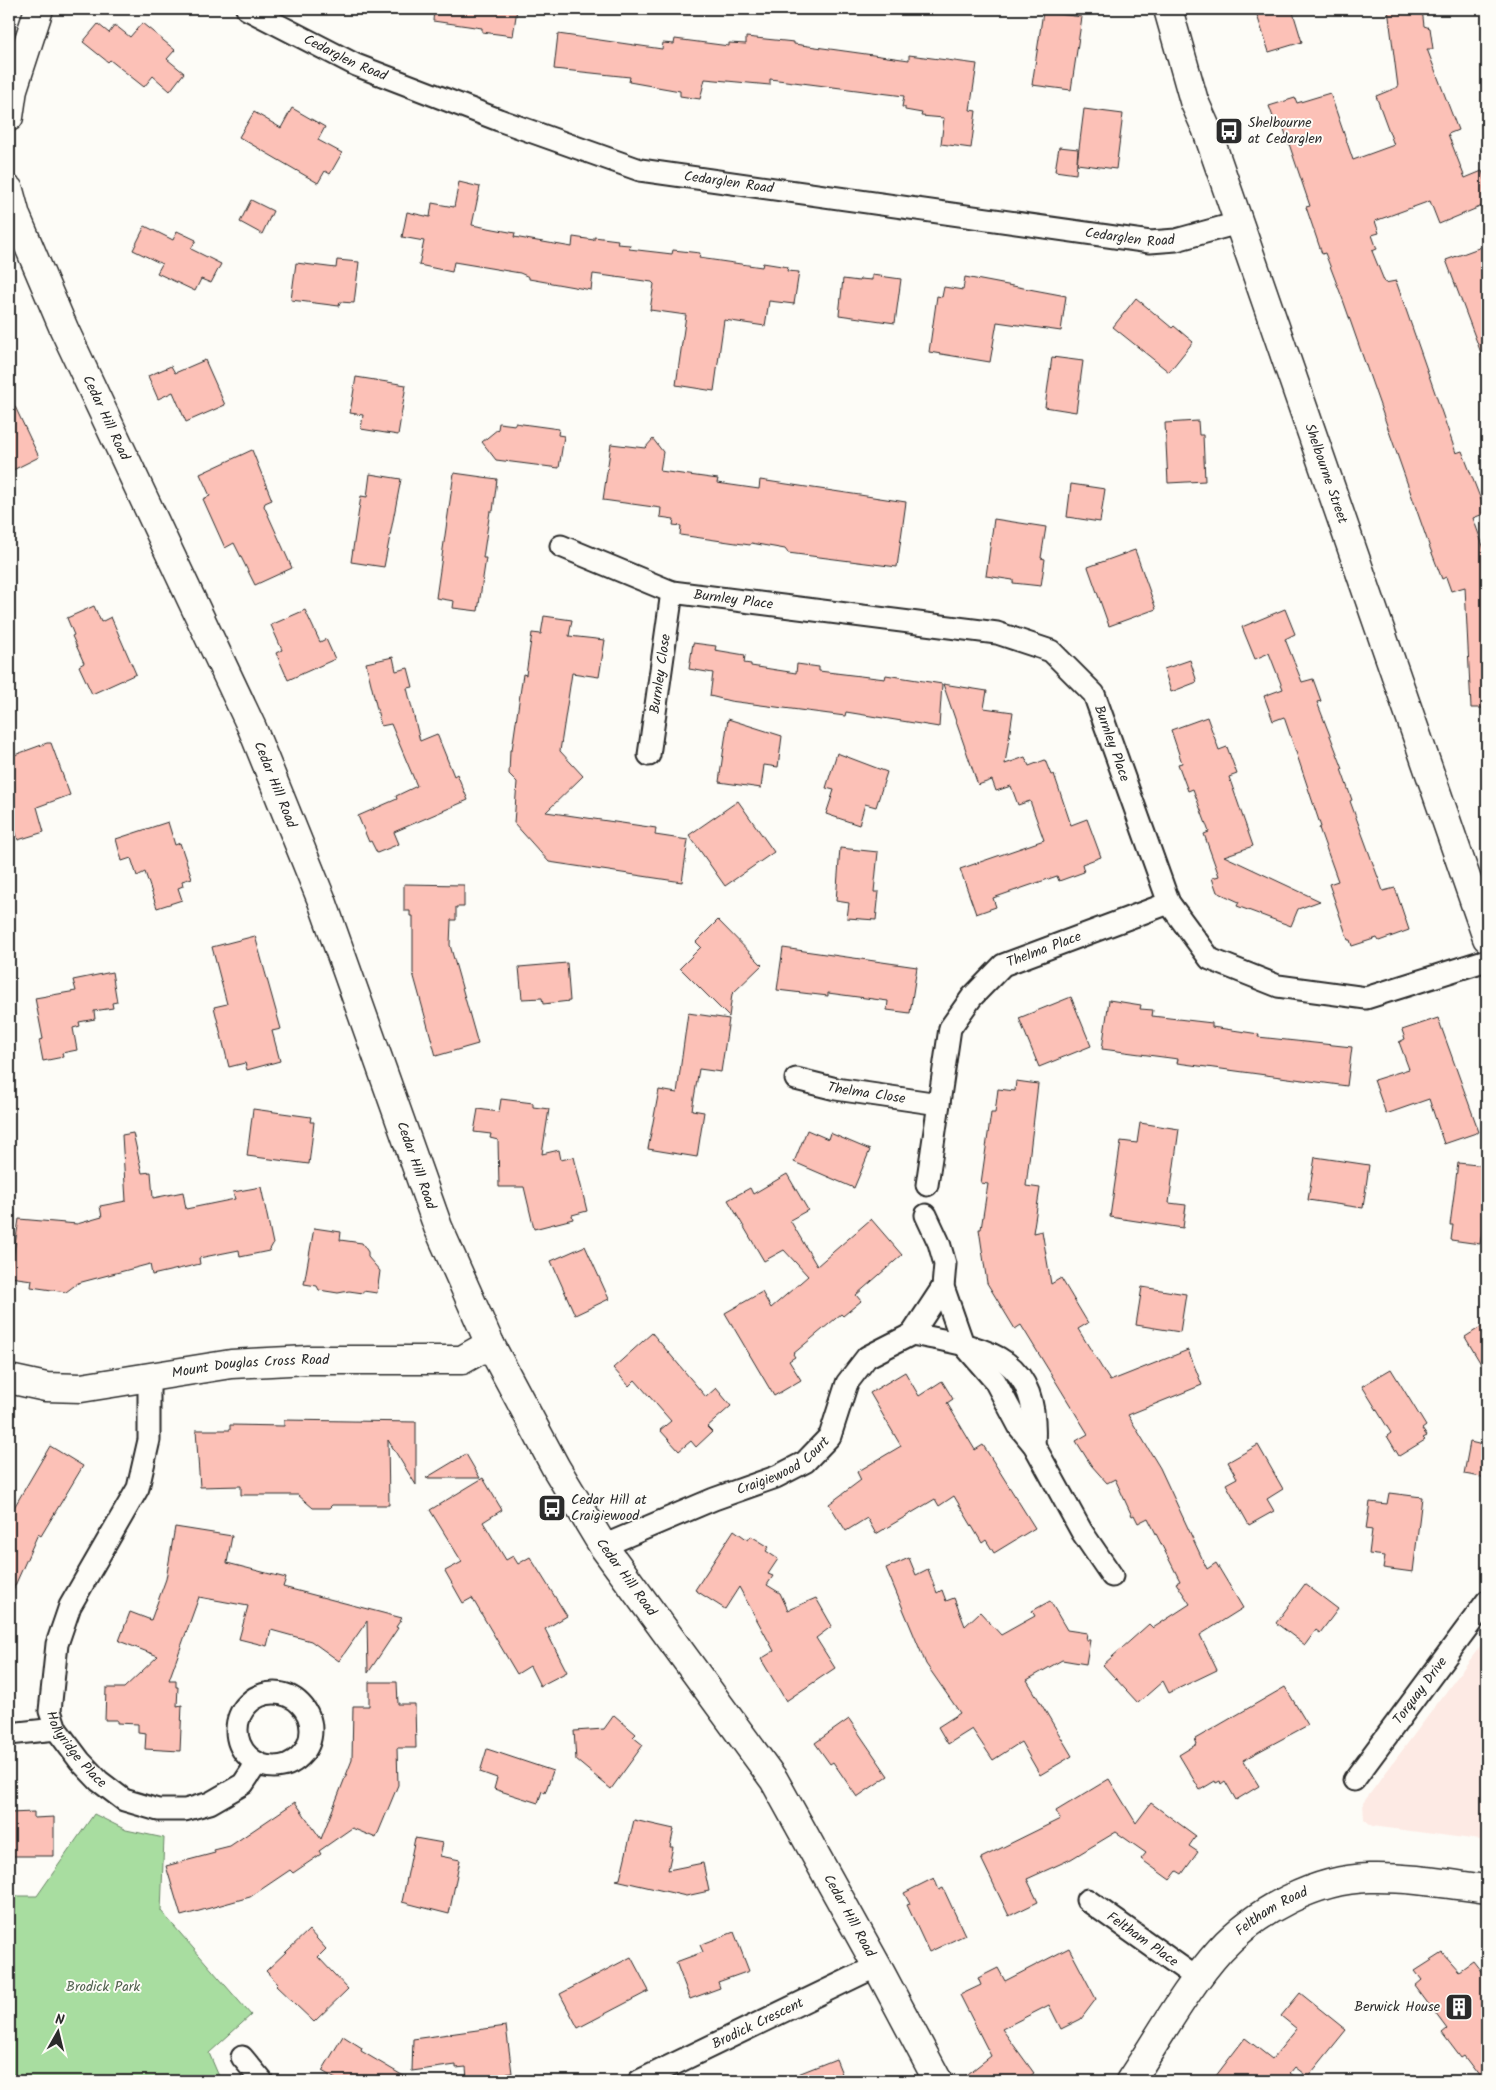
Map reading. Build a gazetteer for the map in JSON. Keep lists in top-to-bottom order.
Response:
{
  "streets": {
    "street": [
      "Cedarglen Road",
      "Cedar Hill Road",
      "Shelbourne Street",
      "Burnley Place",
      "Burnley Close",
      "Thelma Place",
      "Thelma Close",
      "Mount Douglas Cross Road",
      "Craigiewood Court",
      "Torquay Drive",
      "Hollyridge Place",
      "Feltham Road",
      "Feltham Place",
      "Brodick Crescent"
    ]
  },
  "crossings": [
    ["Cedarglen Road", "Shelbourne Street"],
    ["Cedar Hill Road", "Mount Douglas Cross Road"],
    ["Cedar Hill Road", "Craigiewood Court"],
    ["Cedar Hill Road", "Brodick Crescent"],
    ["Burnley Place", "Burnley Close"],
    ["Burnley Place", "Thelma Place"],
    ["Thelma Place", "Thelma Close"],
    ["Mount Douglas Cross Road", "Hollyridge Place"],
    ["Feltham Road", "Feltham Place"]
  ],
  "parks": ["Brodick Park"],
  "places": {
    "bus stop": ["Shelbourne at Cedarglen", "Cedar Hill at Craigiewood"],
    "building": ["Berwick House"]
  },
  "north": "top"
}
